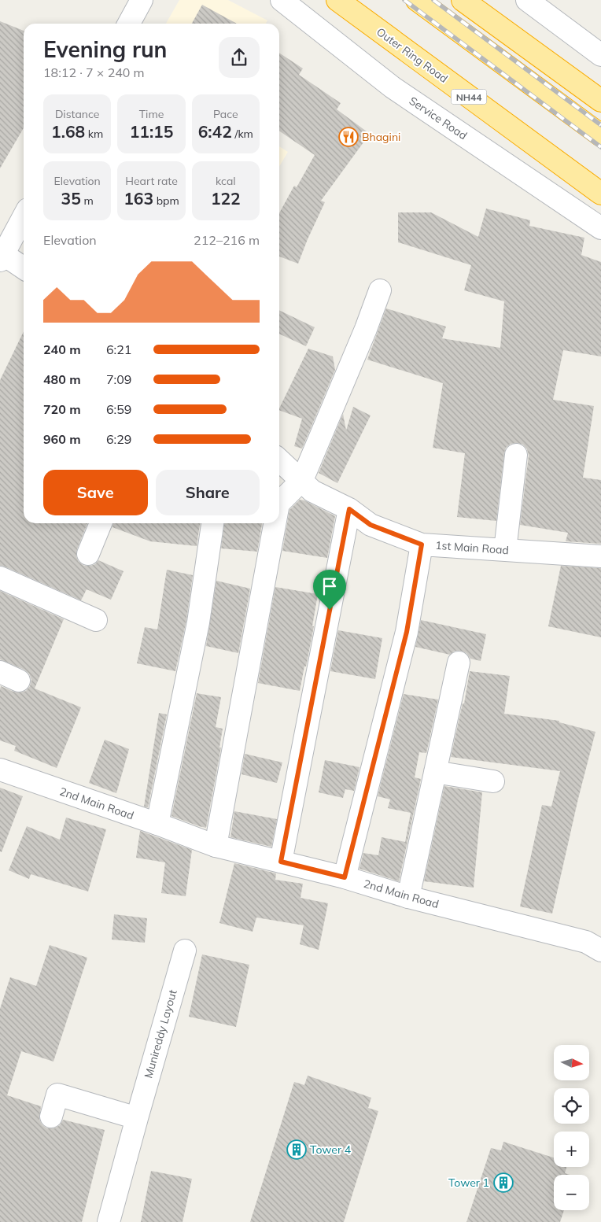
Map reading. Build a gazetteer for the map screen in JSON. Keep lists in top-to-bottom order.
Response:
{
  "streets": {
    "highway": ["Outer Ring Road", "NH44"],
    "street": [
      "Service Road",
      "1st Main Road",
      "2nd Main Road",
      "Munireddy Layout"
    ]
  },
  "places": {
    "restaurant": ["Bhagini"],
    "building": ["Tower 4", "Tower 1"]
  },
  "north": "right",
  "page": {
    "heading": ["Evening run", "18:12 · 7 × 240 m"],
    "stats": [
      ["Distance", "1.68 km"],
      ["Time", "11:15"],
      ["Pace", "6:42 /km"],
      ["Elevation", "35 m"],
      ["Heart rate", "163 bpm"],
      ["kcal", "122"]
    ],
    "chart": ["Elevation", "212–216 m"],
    "list": [
      {
        "name": "240 m",
        "note": "6:21"
      },
      {
        "name": "480 m",
        "note": "7:09"
      },
      {
        "name": "720 m",
        "note": "6:59"
      },
      {
        "name": "960 m",
        "note": "6:29"
      }
    ],
    "buttons": ["Save", "Share"],
    "map_buttons": ["+", "−"]
  }
}
